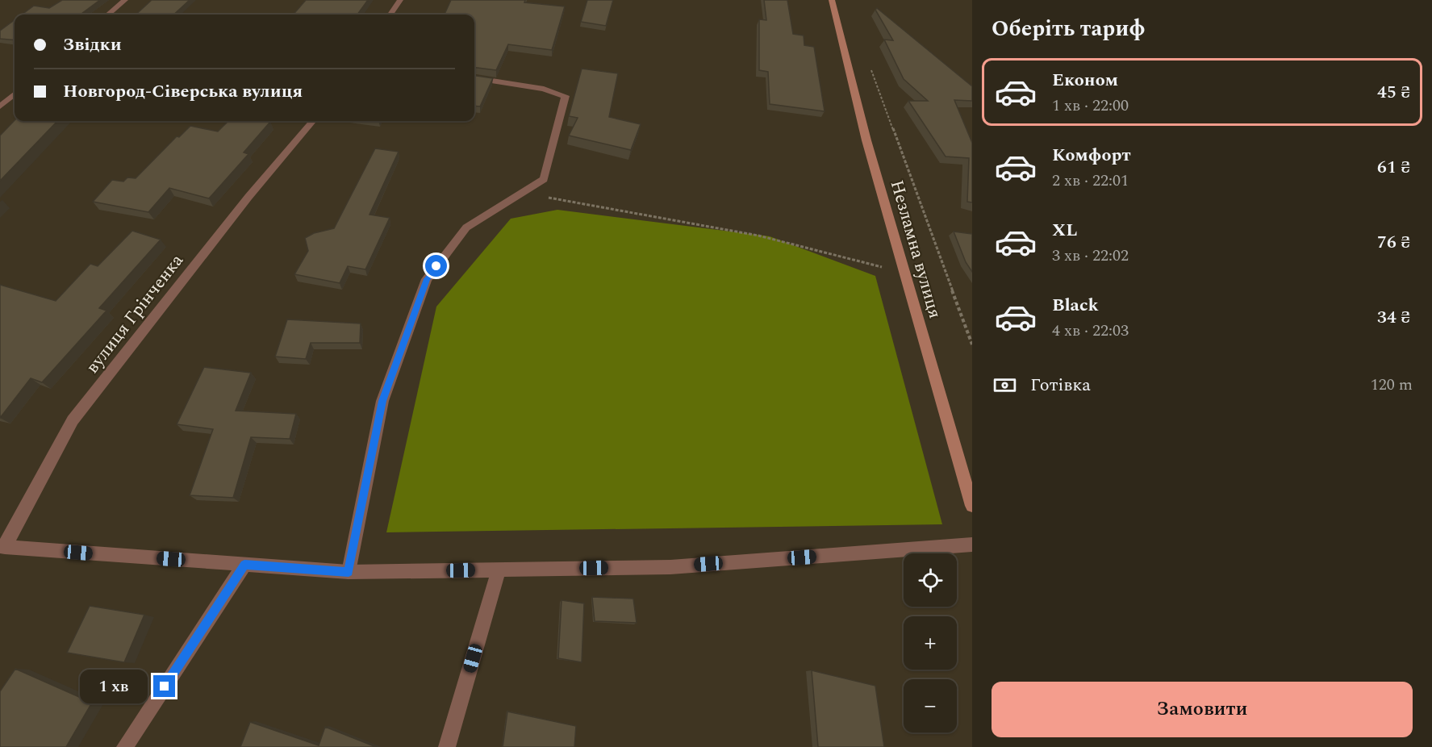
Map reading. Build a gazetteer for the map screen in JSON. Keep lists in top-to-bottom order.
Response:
{
  "streets": {
    "street": ["Незламна вулиця", "вулиця Грінченка"]
  },
  "page": {
    "heading": "Оберіть тариф",
    "banner": ["Звідки", "Новгород-Сіверська вулиця"],
    "list": [
      {
        "name": "Економ",
        "note": "1 хв · 22:00",
        "value": "45 ₴"
      },
      {
        "name": "Комфорт",
        "note": "2 хв · 22:01",
        "value": "61 ₴"
      },
      {
        "name": "XL",
        "note": "3 хв · 22:02",
        "value": "76 ₴"
      },
      {
        "name": "Black",
        "note": "4 хв · 22:03",
        "value": "34 ₴"
      }
    ],
    "pay": ["Готівка", "120 m"],
    "map_buttons": ["+", "−"],
    "bubble": "1 хв",
    "buttons": "Замовити"
  }
}
